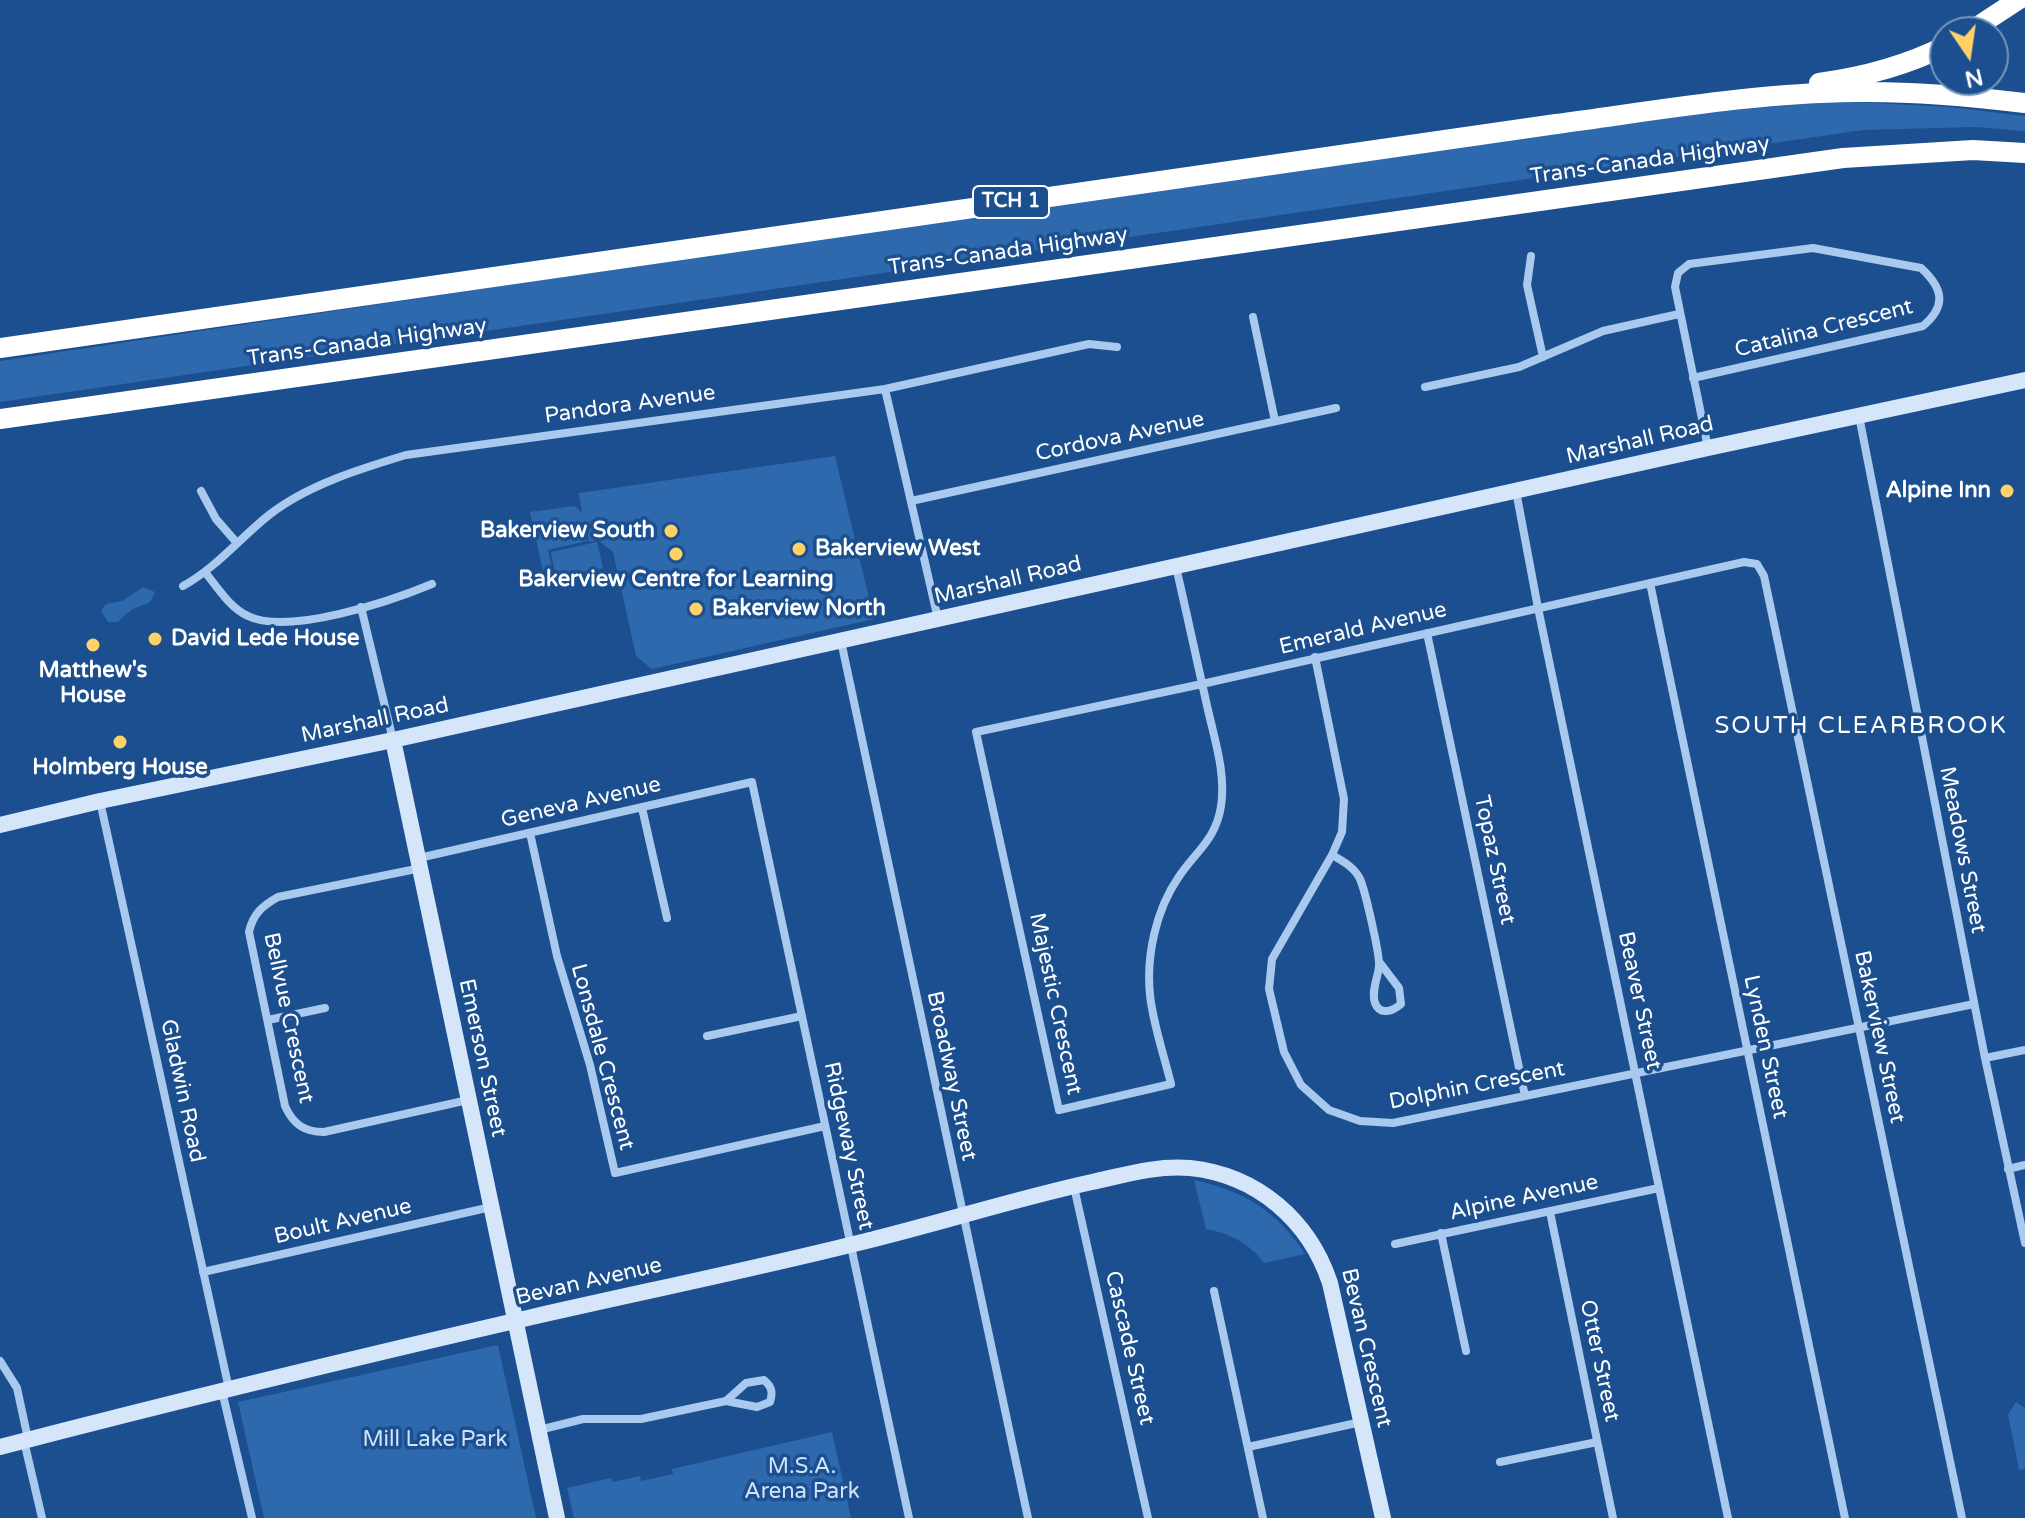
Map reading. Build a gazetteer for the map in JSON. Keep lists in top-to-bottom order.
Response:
{
  "streets": {
    "highway": ["Trans-Canada Highway", "TCH 1"],
    "main road": [
      "Marshall Road",
      "Emerson Street",
      "Bevan Avenue",
      "Bevan Crescent"
    ],
    "street": [
      "Catalina Crescent",
      "Pandora Avenue",
      "Cordova Avenue",
      "Emerald Avenue",
      "Geneva Avenue",
      "Meadows Street",
      "Topaz Street",
      "Beaver Street",
      "Majestic Crescent",
      "Bellvue Crescent",
      "Bakerview Street",
      "Lynden Street",
      "Lonsdale Crescent",
      "Broadway Street",
      "Dolphin Crescent",
      "Gladwin Road",
      "Ridgeway Street",
      "Alpine Avenue",
      "Boult Avenue",
      "Cascade Street",
      "Otter Street"
    ]
  },
  "crossings": [
    ["Catalina Crescent", "Marshall Road"],
    ["Marshall Road", "Meadows Street"],
    ["Marshall Road", "Beaver Street"],
    ["Marshall Road", "Majestic Crescent"],
    ["Marshall Road", "Emerson Street"],
    ["Marshall Road", "Broadway Street"],
    ["Marshall Road", "Gladwin Road"],
    ["Emerald Avenue", "Topaz Street"],
    ["Emerald Avenue", "Beaver Street"],
    ["Emerald Avenue", "Majestic Crescent"],
    ["Emerald Avenue", "Bakerview Street"],
    ["Emerald Avenue", "Lynden Street"],
    ["Emerald Avenue", "Dolphin Crescent"],
    ["Geneva Avenue", "Bellvue Crescent"],
    ["Geneva Avenue", "Lonsdale Crescent"],
    ["Geneva Avenue", "Emerson Street"],
    ["Geneva Avenue", "Ridgeway Street"],
    ["Meadows Street", "Dolphin Crescent"],
    ["Topaz Street", "Dolphin Crescent"],
    ["Beaver Street", "Dolphin Crescent"],
    ["Beaver Street", "Alpine Avenue"],
    ["Bellvue Crescent", "Emerson Street"],
    ["Bakerview Street", "Dolphin Crescent"],
    ["Lynden Street", "Dolphin Crescent"],
    ["Lonsdale Crescent", "Ridgeway Street"],
    ["Emerson Street", "Boult Avenue"],
    ["Emerson Street", "Bevan Avenue"],
    ["Broadway Street", "Bevan Avenue"],
    ["Gladwin Road", "Boult Avenue"],
    ["Gladwin Road", "Bevan Avenue"],
    ["Ridgeway Street", "Bevan Avenue"],
    ["Alpine Avenue", "Otter Street"],
    ["Bevan Avenue", "Cascade Street"],
    ["Bevan Avenue", "Bevan Crescent"]
  ],
  "districts": ["SOUTH CLEARBROOK"],
  "parks": ["Mill Lake Park", "M.S.A. Arena Park"],
  "places": [
    "Alpine Inn",
    "Bakerview South",
    "Bakerview West",
    "Bakerview Centre for Learning",
    "Bakerview North",
    "David Lede House",
    "Matthew's House",
    "Holmberg House"
  ],
  "north": "bottom"
}
